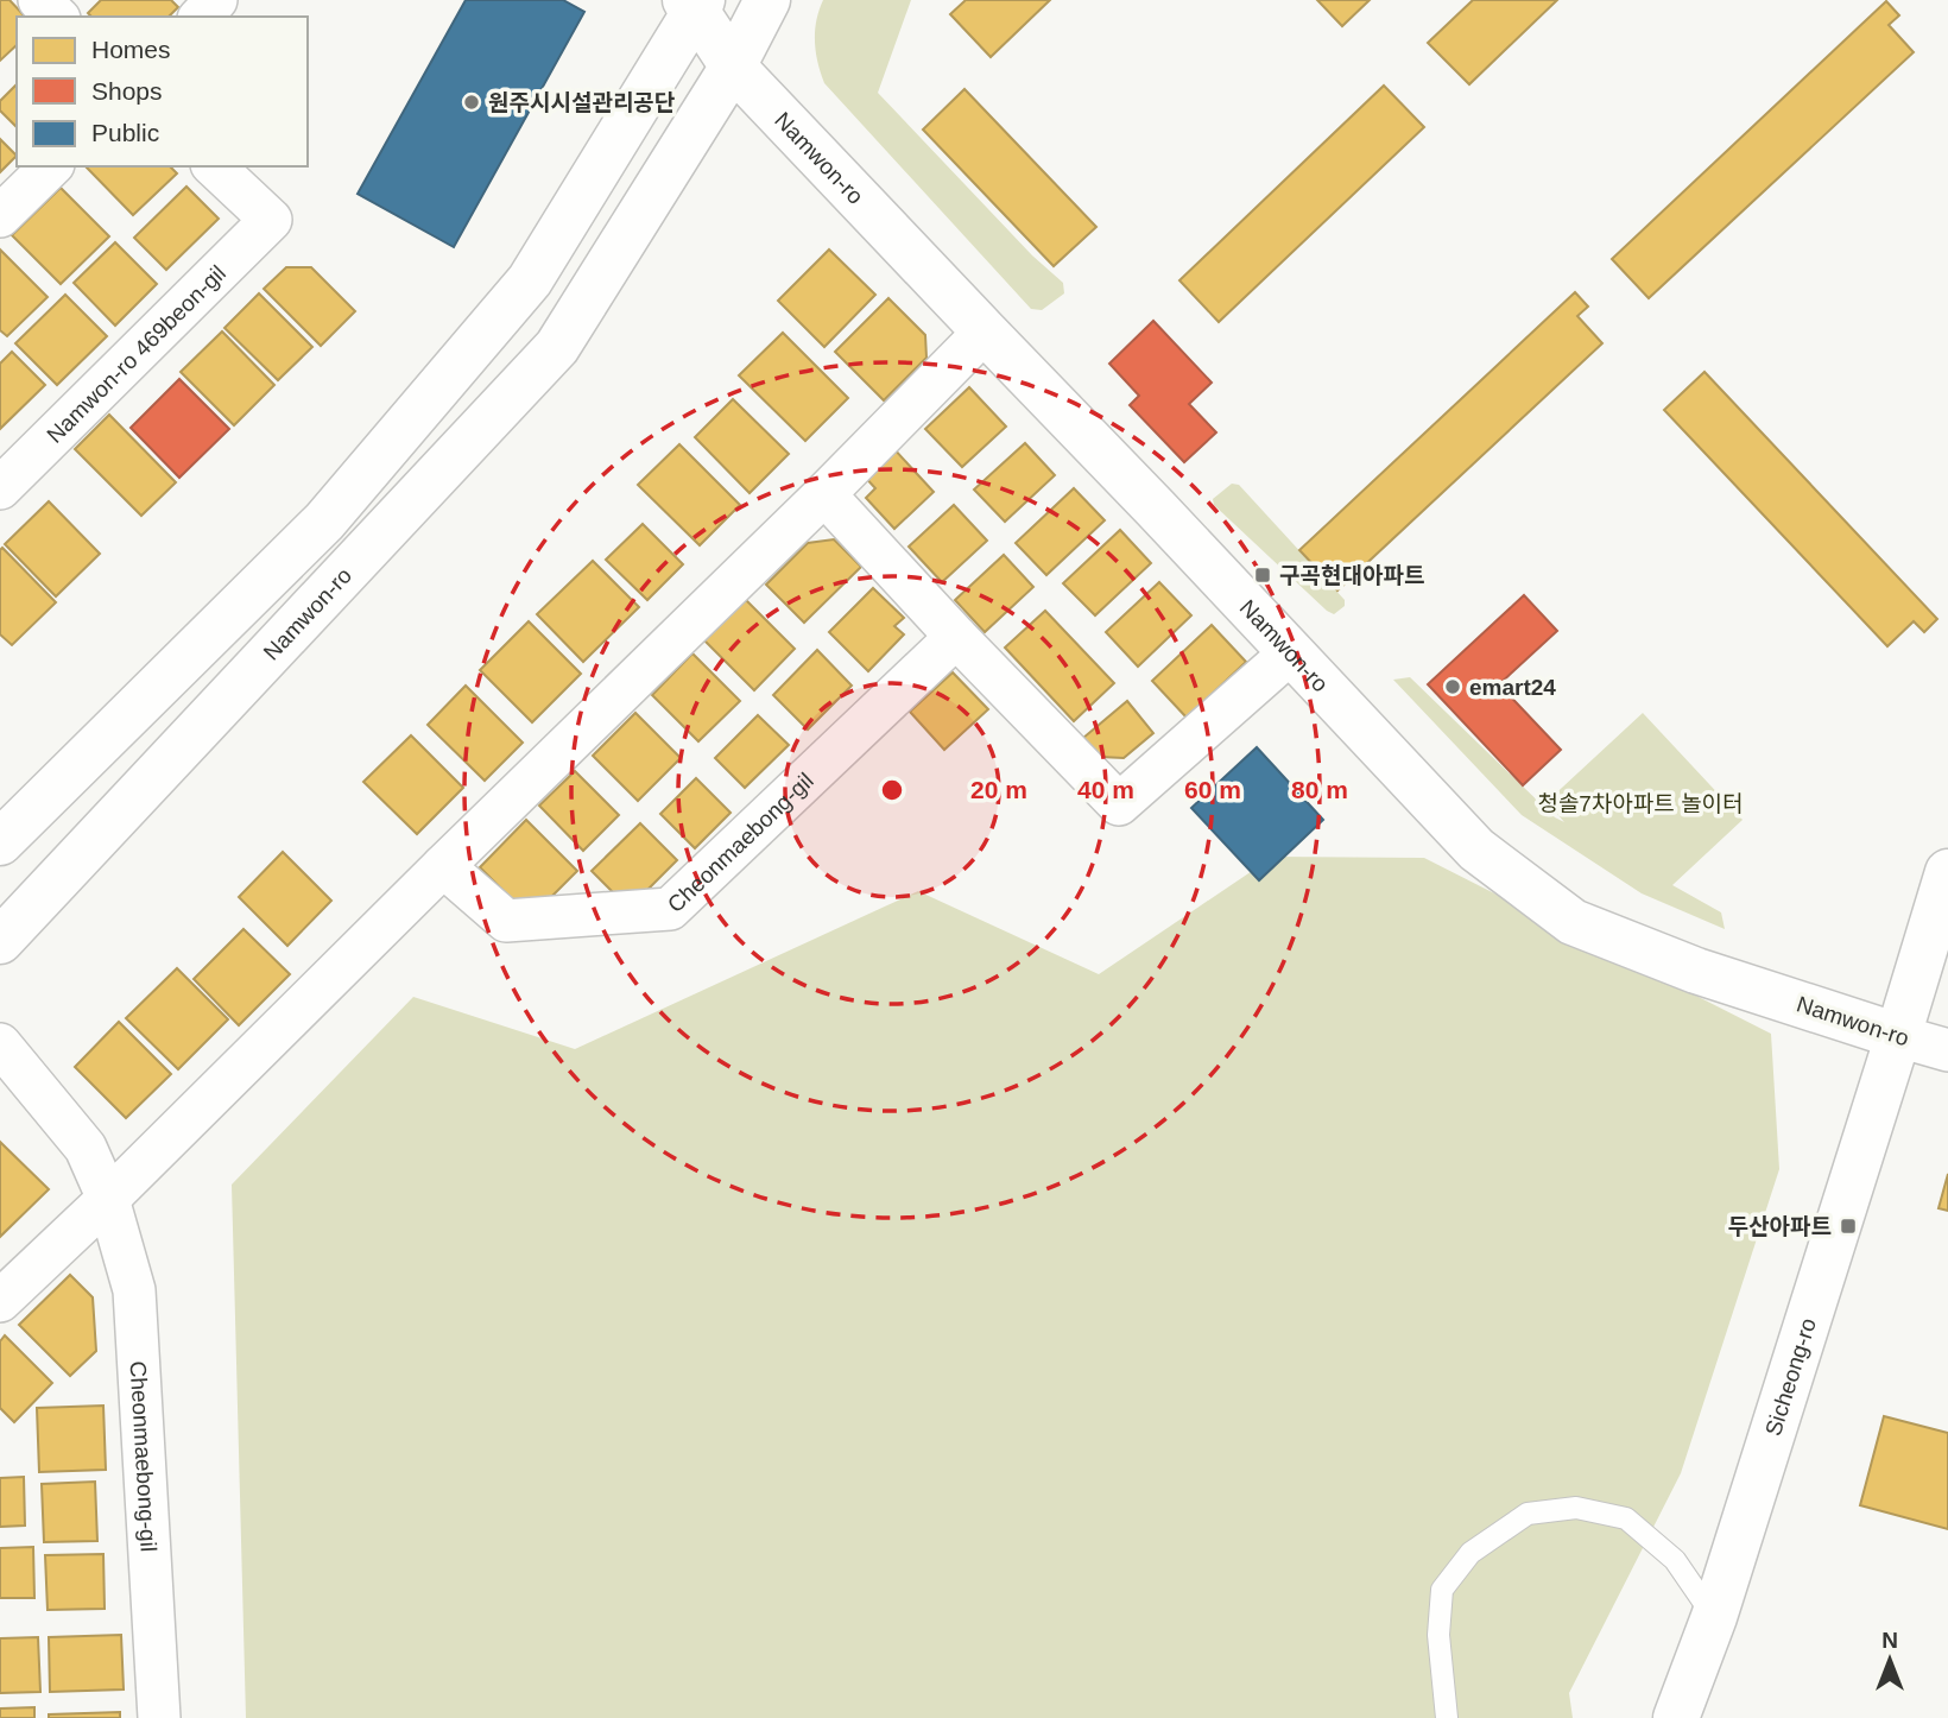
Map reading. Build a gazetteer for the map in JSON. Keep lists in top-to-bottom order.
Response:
{
  "streets": {
    "street": [
      "Namwon-ro",
      "Namwon-ro 469beon-gil",
      "Cheonmaebong-gil",
      "Sicheong-ro"
    ]
  },
  "crossings": [
    ["Namwon-ro", "Sicheong-ro"]
  ],
  "parks": ["청솔7차아파트 놀이터"],
  "places": {
    "other": ["원주시시설관리공단", "emart24"],
    "transit": ["구곡현대아파트", "두산아파트"]
  },
  "legend": ["Homes", "Shops", "Public"],
  "north": "top",
  "rings": [
    "20 m",
    "40 m",
    "60 m",
    "80 m"
  ]
}
